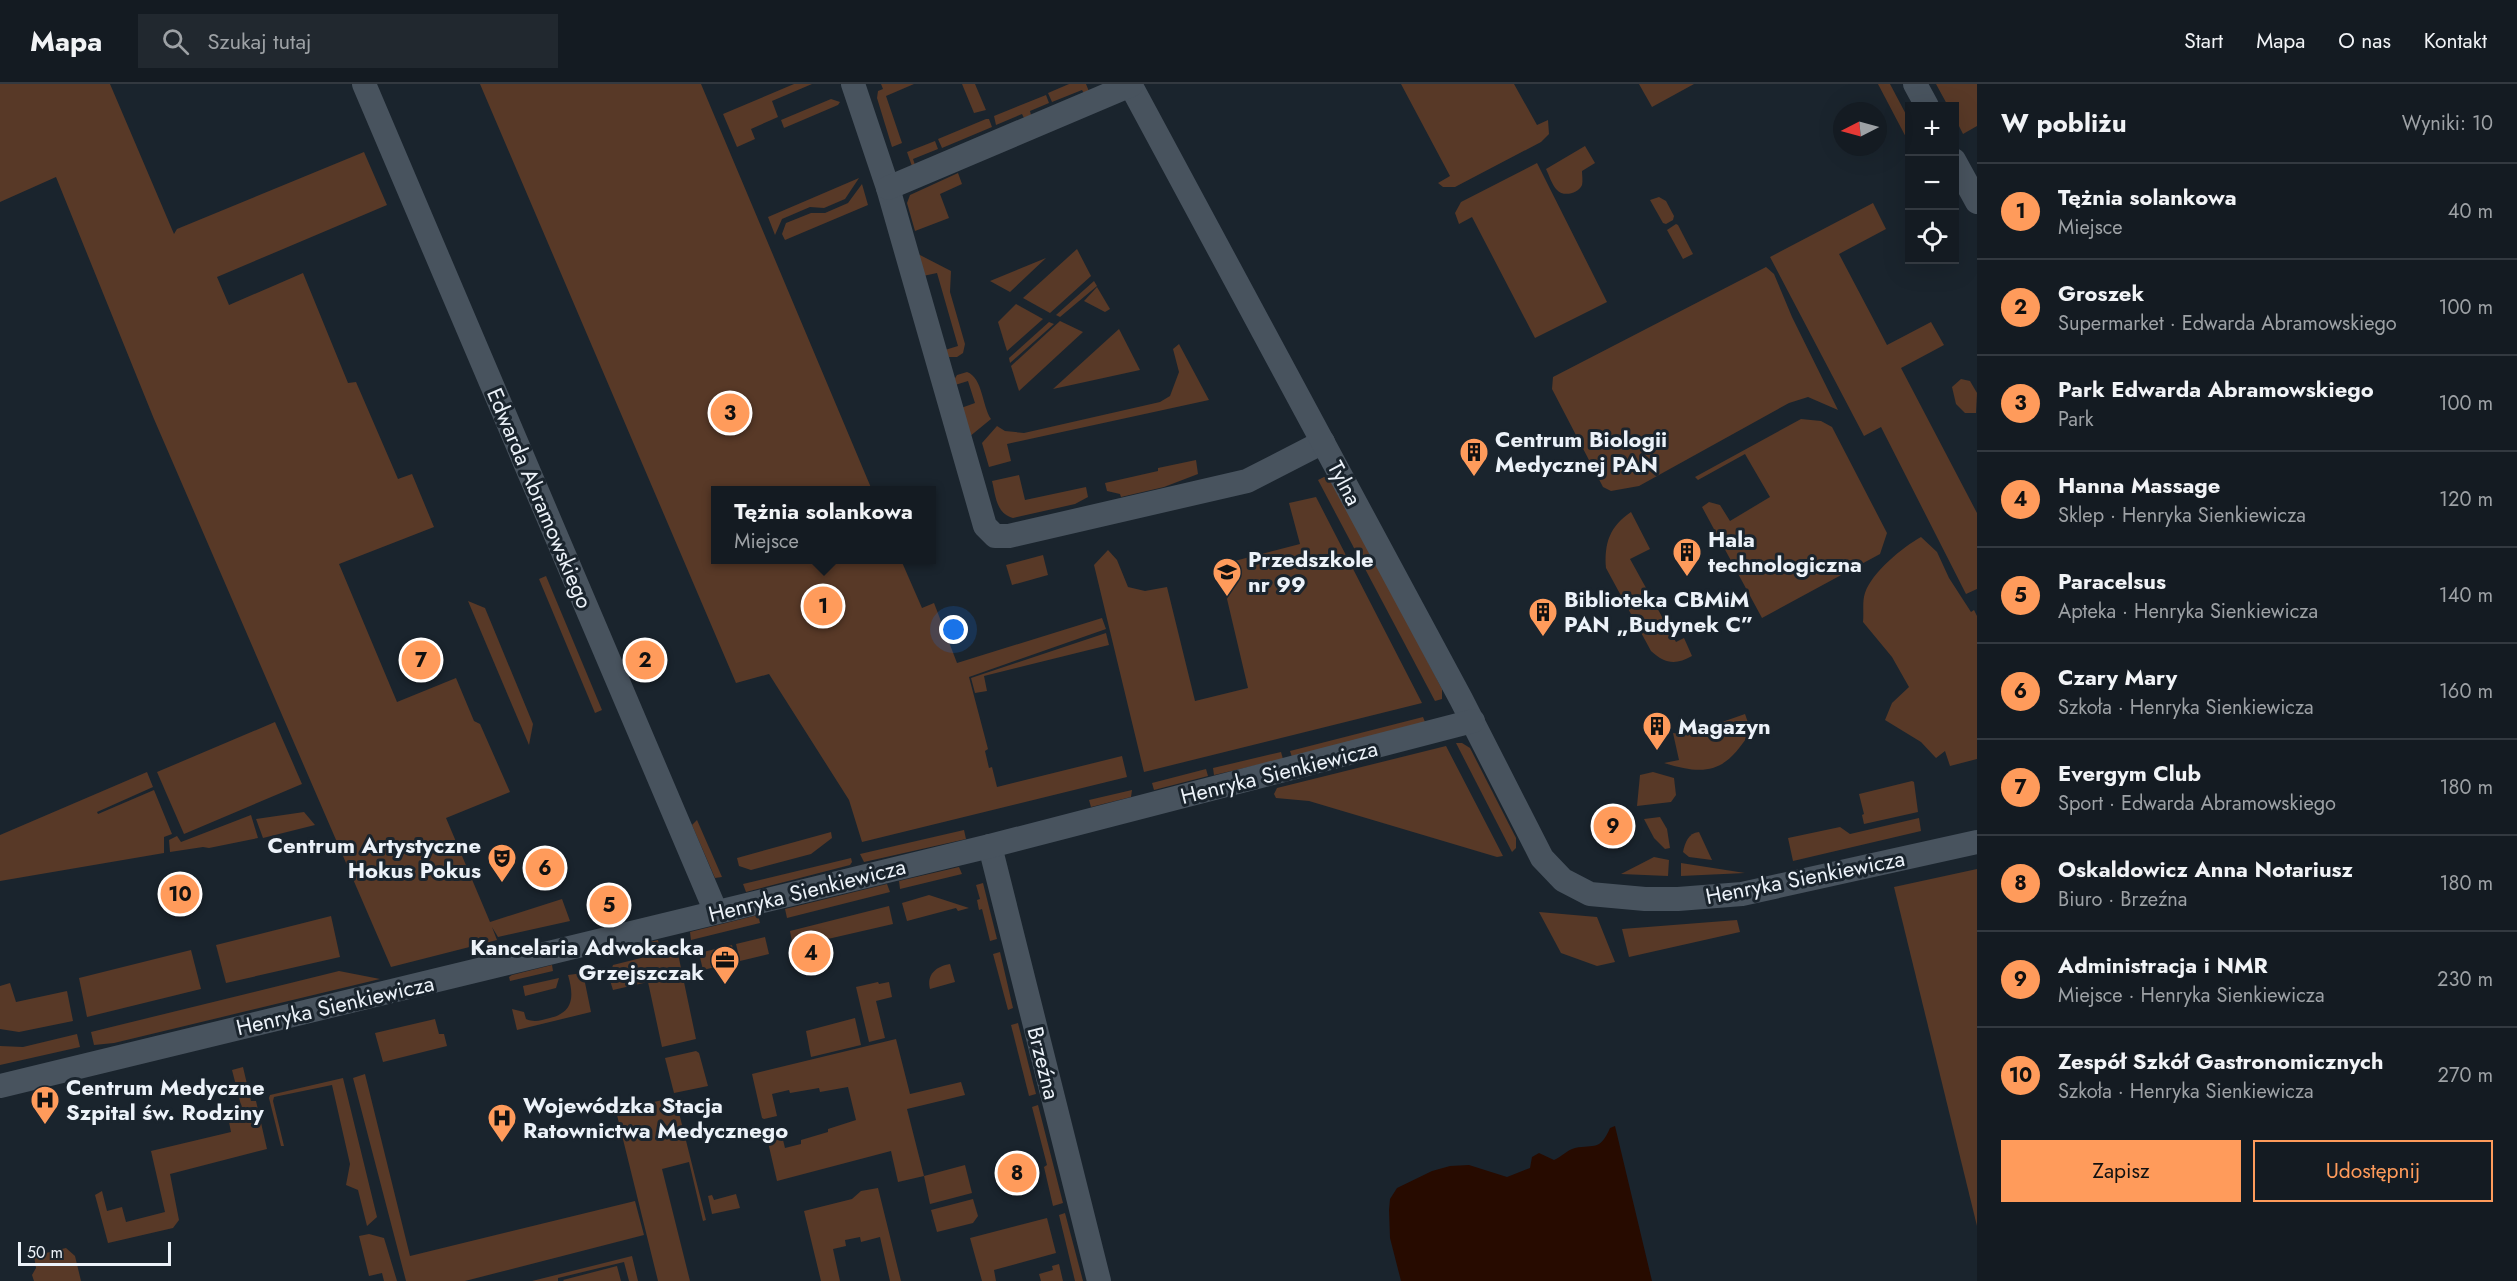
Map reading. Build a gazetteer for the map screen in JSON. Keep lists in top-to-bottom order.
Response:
{
  "streets": {
    "street": [
      "Tylna",
      "Edwarda Abramowskiego",
      "Henryka Sienkiewicza",
      "Brzeźna"
    ]
  },
  "crossings": [
    ["Tylna", "Henryka Sienkiewicza"],
    ["Edwarda Abramowskiego", "Henryka Sienkiewicza"],
    ["Henryka Sienkiewicza", "Brzeźna"]
  ],
  "places": {
    "building": [
      "Centrum Biologii Medycznej PAN",
      "Hala technologiczna",
      "Biblioteka CBMiM PAN „Budynek C”",
      "Magazyn"
    ],
    "school or university": ["Przedszkole nr 99"],
    "theatre": ["Centrum Artystyczne Hokus Pokus"],
    "office": ["Kancelaria Adwokacka Grzejszczak"],
    "hospital": ["Centrum Medyczne Szpital św. Rodziny", "Wojewódzka Stacja Ratownictwa Medycznego"]
  },
  "scale_bar": "50 m",
  "north": "left",
  "page": {
    "header": "Mapa",
    "search": "Szukaj tutaj",
    "nav": [
      "Start",
      "Mapa",
      "O nas",
      "Kontakt"
    ],
    "heading": ["W pobliżu", "Wyniki: 10"],
    "map_buttons": ["+", "−"],
    "list": [
      {
        "mark": "1",
        "name": "Tężnia solankowa",
        "note": "Miejsce",
        "value": "40 m"
      },
      {
        "mark": "2",
        "name": "Groszek",
        "note": "Supermarket · Edwarda Abramowskiego",
        "value": "100 m"
      },
      {
        "mark": "3",
        "name": "Park Edwarda Abramowskiego",
        "note": "Park",
        "value": "100 m"
      },
      {
        "mark": "4",
        "name": "Hanna Massage",
        "note": "Sklep · Henryka Sienkiewicza",
        "value": "120 m"
      },
      {
        "mark": "5",
        "name": "Paracelsus",
        "note": "Apteka · Henryka Sienkiewicza",
        "value": "140 m"
      },
      {
        "mark": "6",
        "name": "Czary Mary",
        "note": "Szkoła · Henryka Sienkiewicza",
        "value": "160 m"
      },
      {
        "mark": "7",
        "name": "Evergym Club",
        "note": "Sport · Edwarda Abramowskiego",
        "value": "180 m"
      },
      {
        "mark": "8",
        "name": "Oskaldowicz Anna Notariusz",
        "note": "Biuro · Brzeźna",
        "value": "180 m"
      },
      {
        "mark": "9",
        "name": "Administracja i NMR",
        "note": "Miejsce · Henryka Sienkiewicza",
        "value": "230 m"
      },
      {
        "mark": "10",
        "name": "Zespół Szkół Gastronomicznych",
        "note": "Szkoła · Henryka Sienkiewicza",
        "value": "270 m"
      }
    ],
    "pins": [
      "3",
      "1",
      "2",
      "7",
      "9",
      "6",
      "10",
      "5",
      "4",
      "8"
    ],
    "popup": ["Tężnia solankowa", "Miejsce"],
    "buttons": ["Zapisz", "Udostępnij"],
    "scale": "50 m"
  }
}
